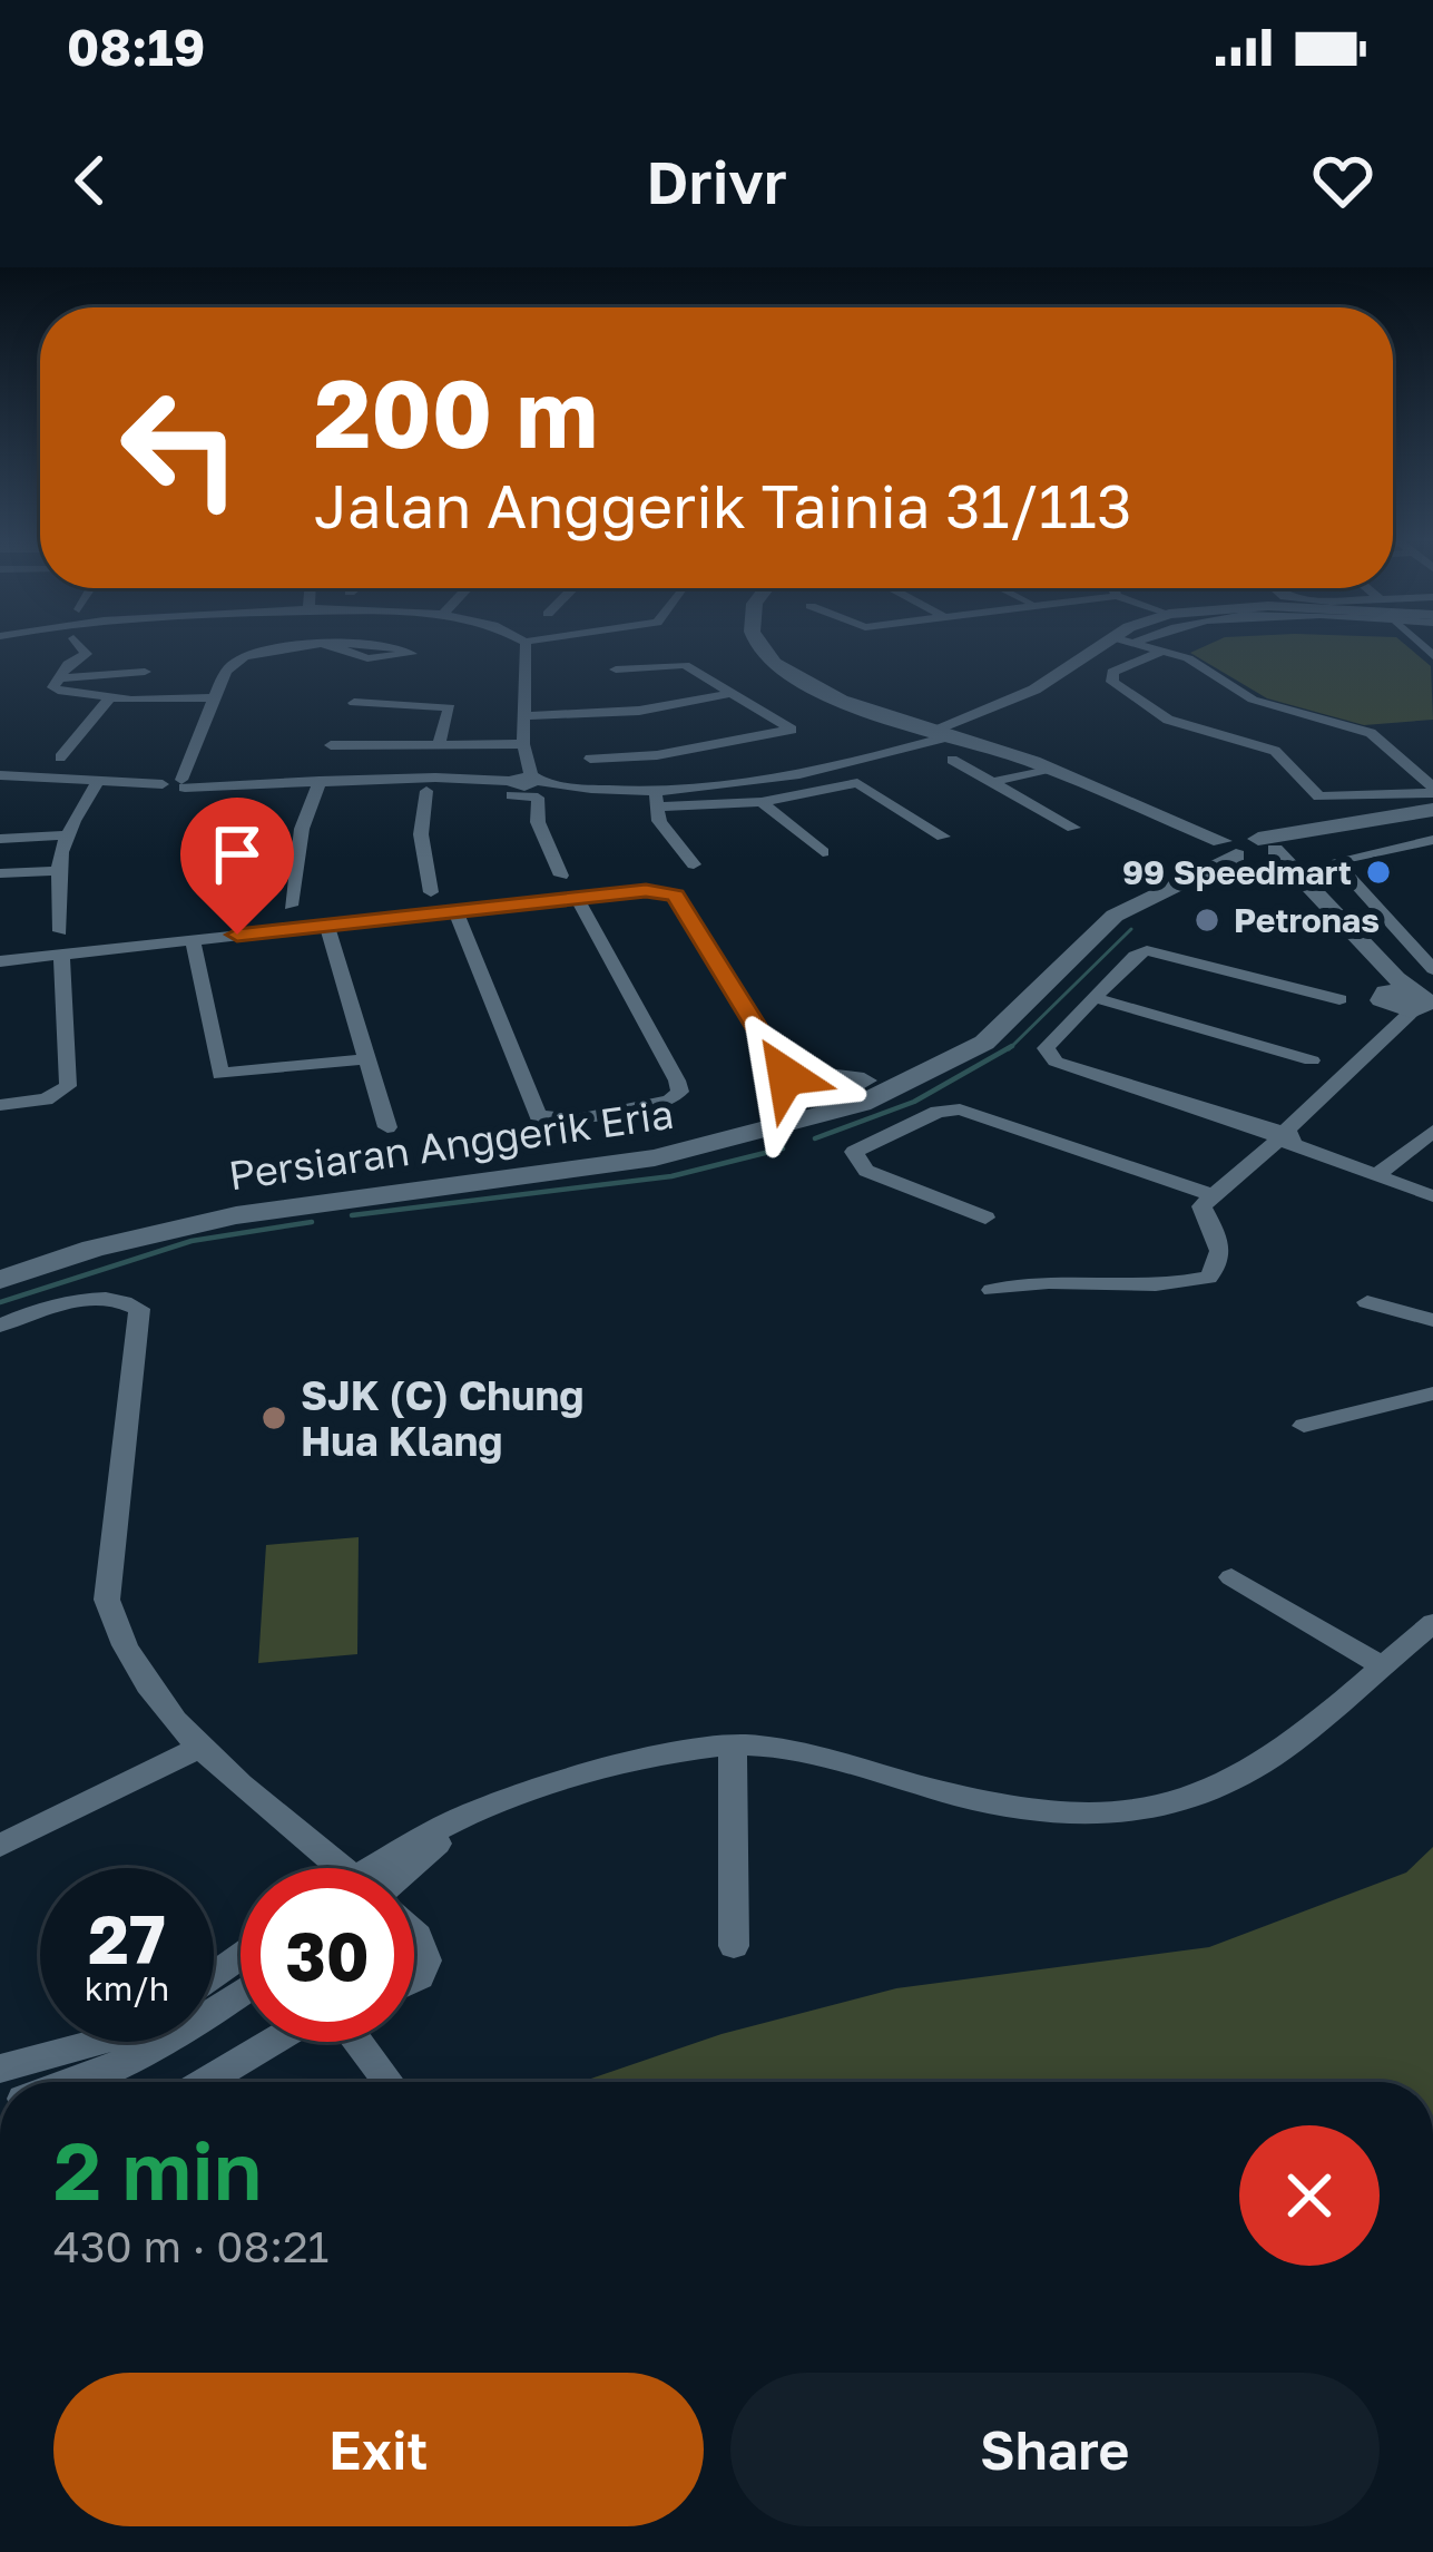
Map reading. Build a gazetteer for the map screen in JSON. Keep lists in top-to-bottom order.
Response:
{
  "streets": {
    "main road": ["Persiaran Anggerik Eria"]
  },
  "places": ["99 Speedmart", "Petronas", "SJK (C) Chung Hua Klang"],
  "page": {
    "status": "08:19",
    "header": "Drivr",
    "turn": ["200 m", "Jalan Anggerik Tainia 31/113"],
    "speed": "27 km/h",
    "limit": "30",
    "heading": ["2 min", "430 m · 08:21"],
    "buttons": ["Exit", "Share"]
  }
}
